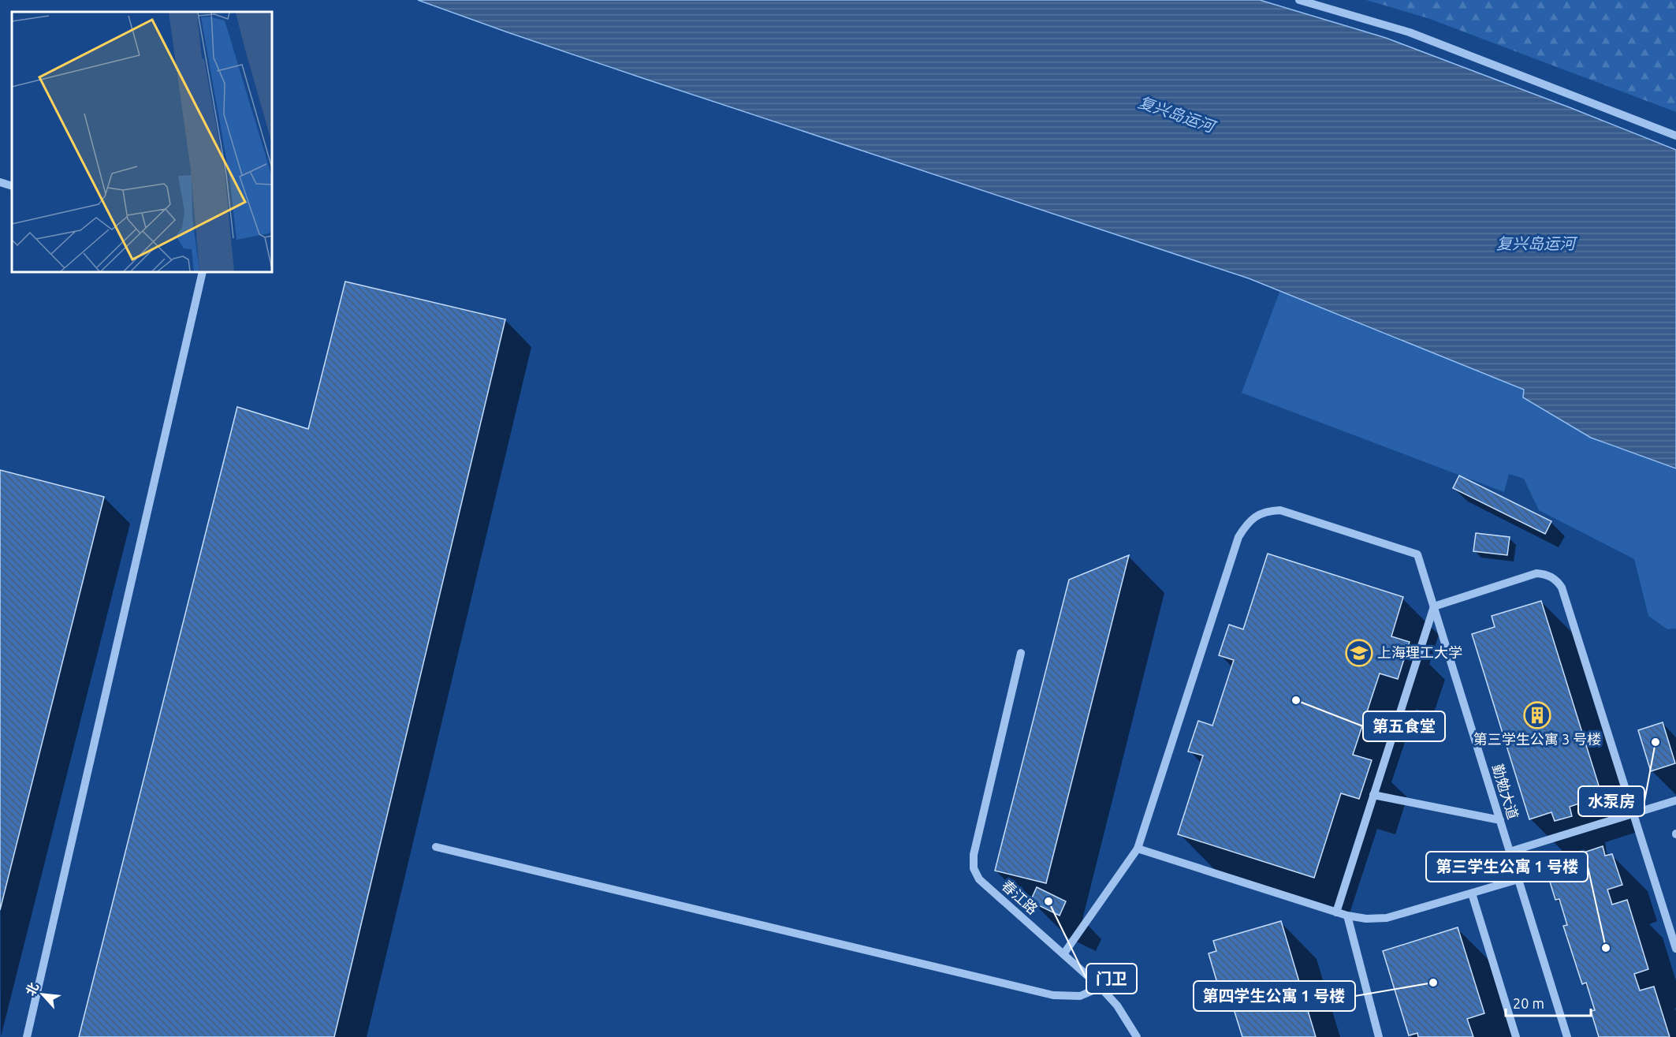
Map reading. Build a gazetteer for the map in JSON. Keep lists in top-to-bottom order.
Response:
{
  "streets": {
    "street": ["勤勉大道", "春江路"]
  },
  "water": ["复兴岛运河"],
  "places": {
    "school or university": ["上海理工大学"],
    "other": [
      "第五食堂",
      "水泵房",
      "门卫",
      "第三学生公寓 1 号楼",
      "第四学生公寓 1 号楼"
    ],
    "building": ["第三学生公寓 3 号楼"]
  },
  "scale_bar": "20 m",
  "north": "top left"
}
